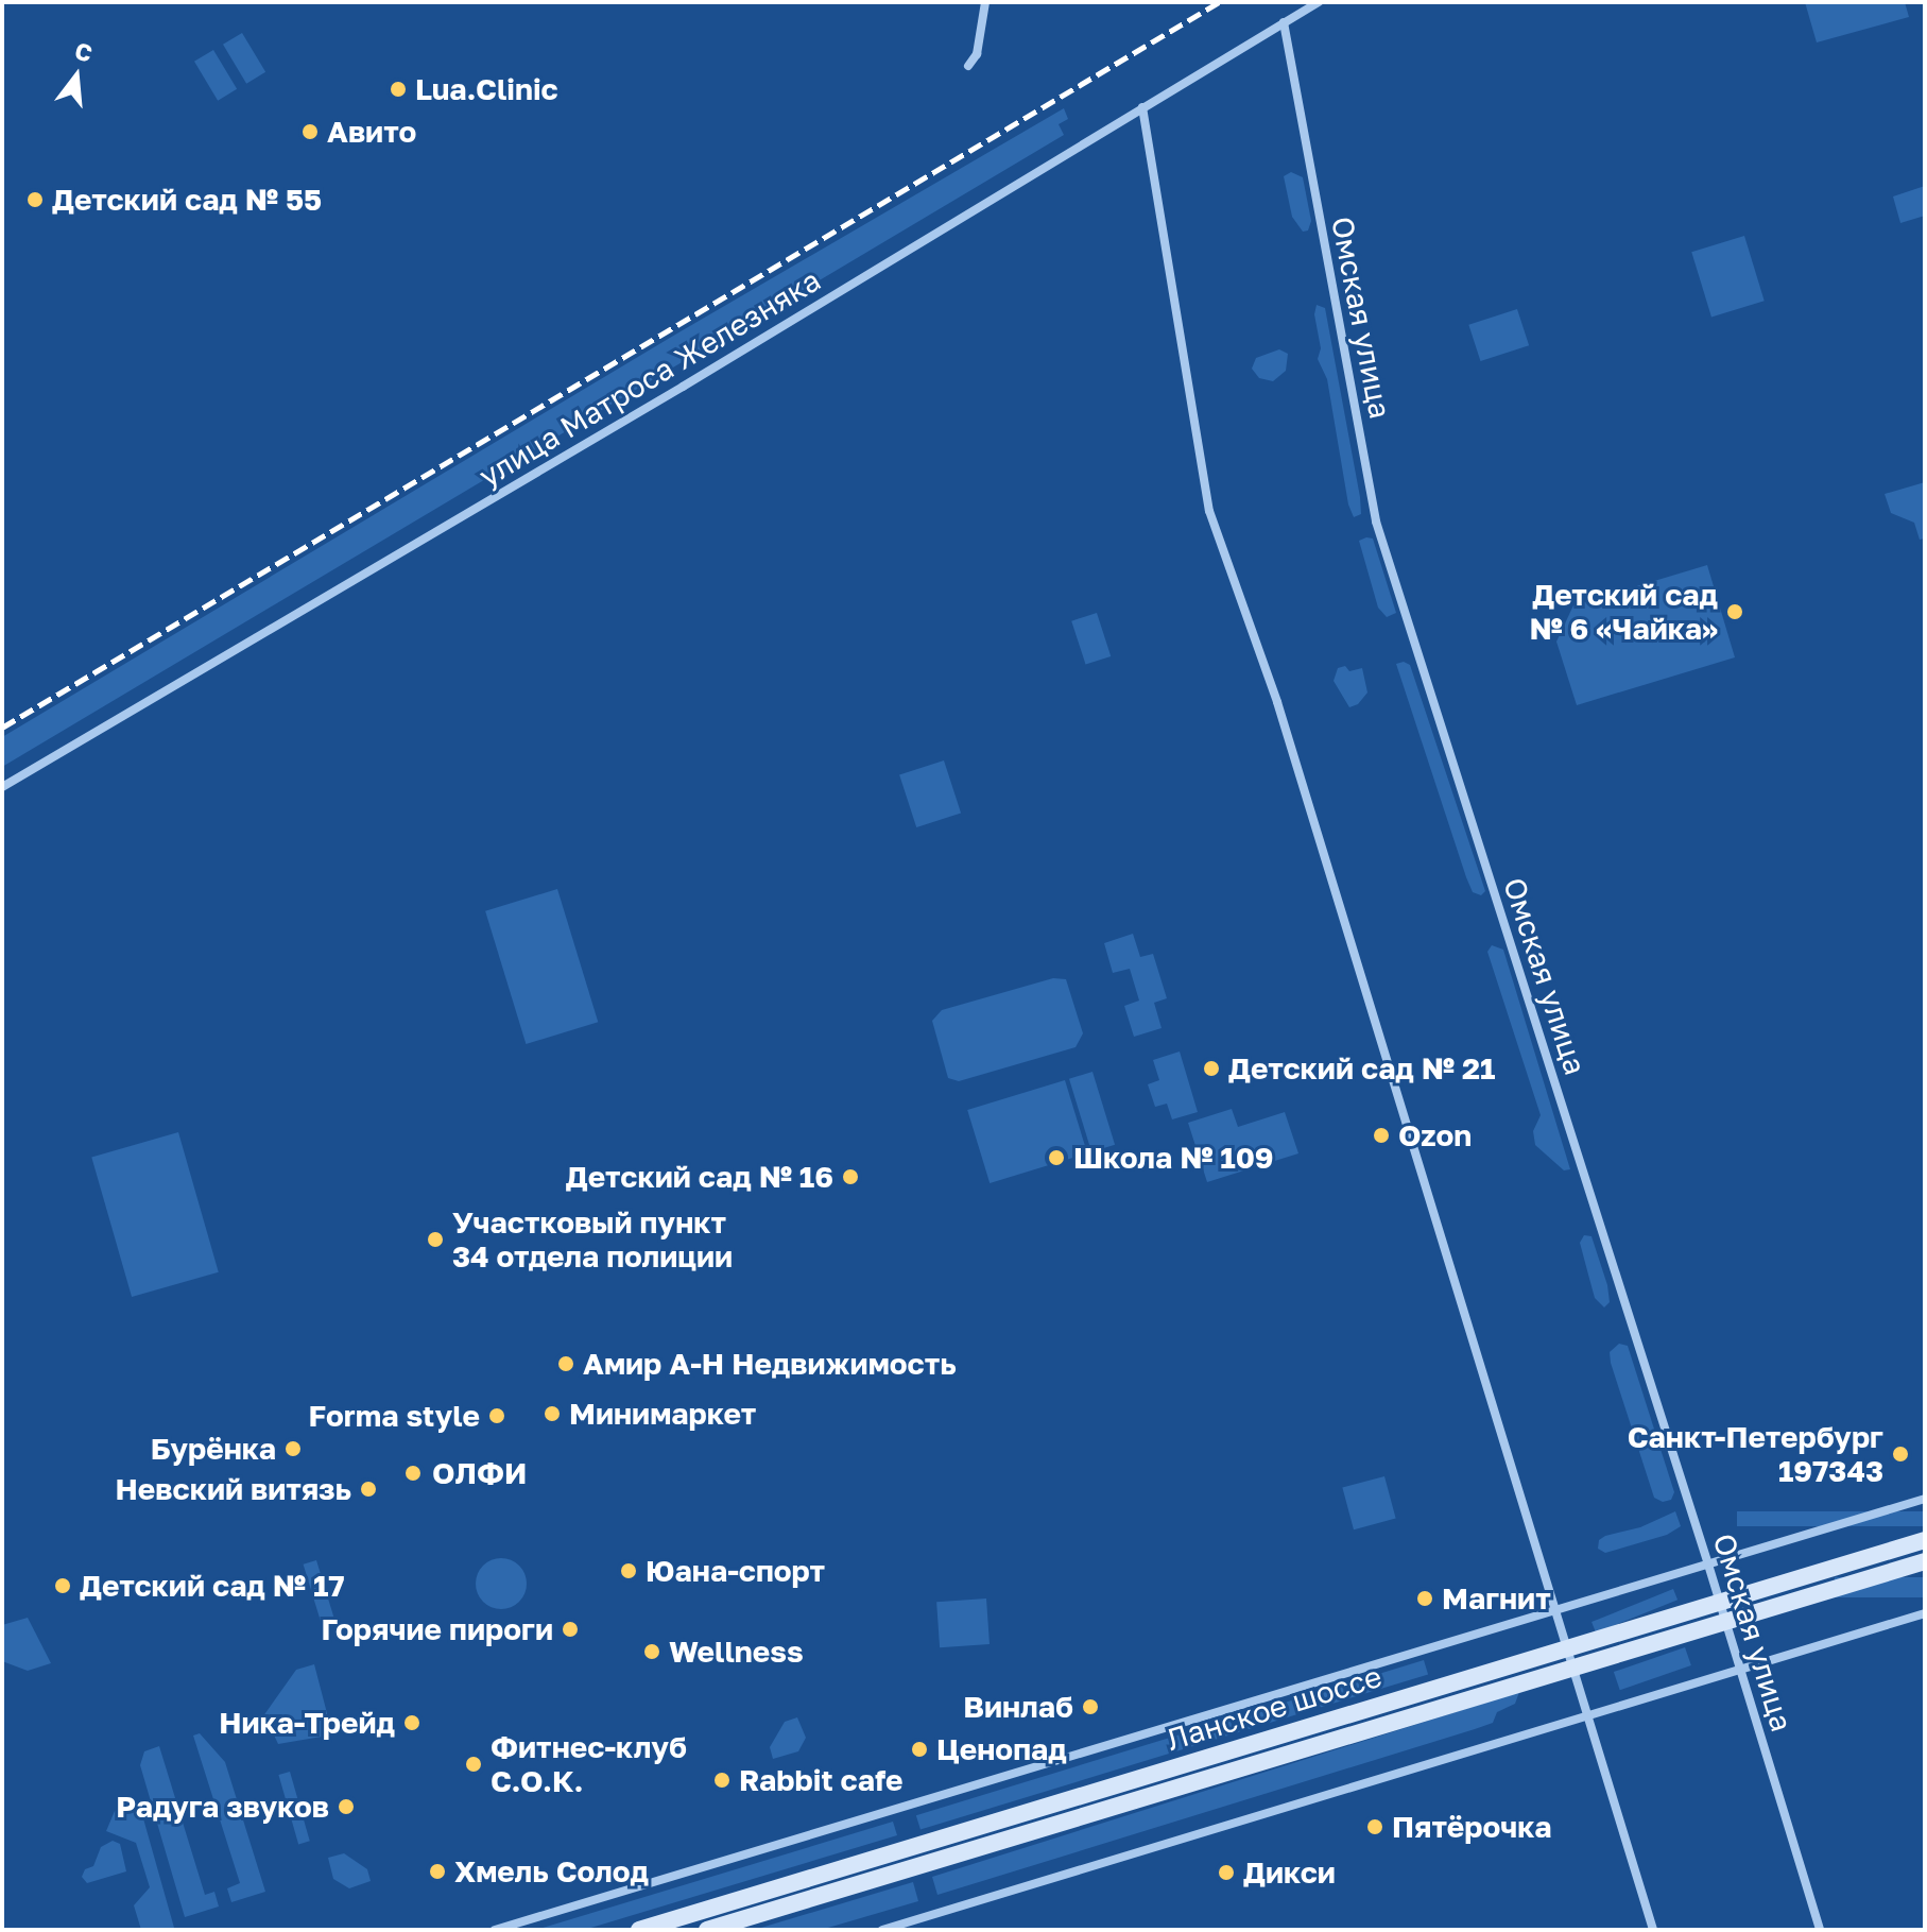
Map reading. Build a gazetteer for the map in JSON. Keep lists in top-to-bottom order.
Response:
{
  "streets": {
    "main road": ["Ланское шоссе"],
    "street": ["Омская улица", "улица Матроса Железняка"]
  },
  "crossings": [
    ["Омская улица", "улица Матроса Железняка"],
    ["Омская улица", "Ланское шоссе"]
  ],
  "places": [
    "Lua.Clinic",
    "Авито",
    "Детский сад № 55",
    "Детский сад № 6 «Чайка»",
    "Детский сад № 21",
    "Ozon",
    "Школа № 109",
    "Детский сад № 16",
    "Участковый пункт 34 отдела полиции",
    "Амир А-Н Недвижимость",
    "Минимаркет",
    "Forma style",
    "Бурёнка",
    "Санкт-Петербург 197343",
    "ОЛФИ",
    "Невский витязь",
    "Юана-спорт",
    "Детский сад № 17",
    "Магнит",
    "Горячие пироги",
    "Wellness",
    "Винлаб",
    "Ника-Трейд",
    "Ценопад",
    "Фитнес-клуб С.О.К.",
    "Rabbit cafe",
    "Радуга звуков",
    "Пятёрочка",
    "Хмель Солод",
    "Дикси"
  ],
  "north": "top"
}
